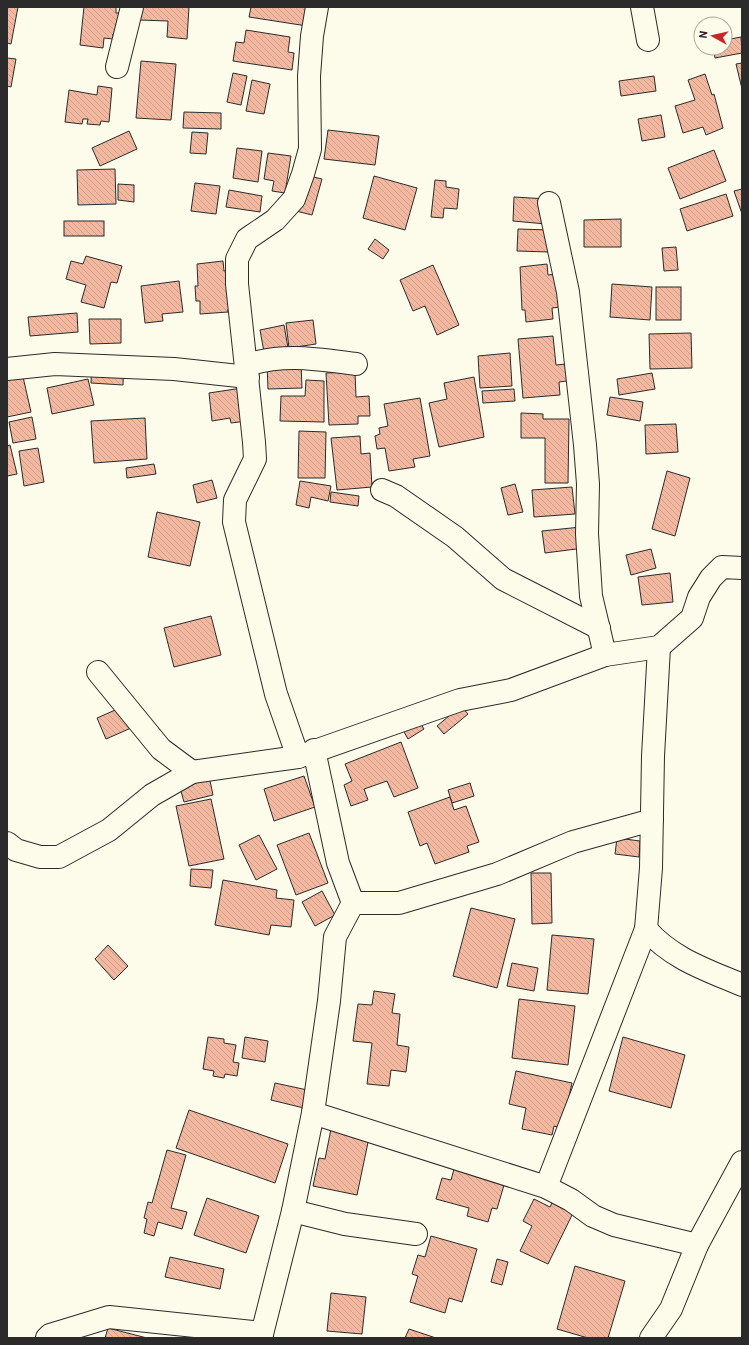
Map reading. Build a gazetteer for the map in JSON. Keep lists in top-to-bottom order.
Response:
{
  "north": "left"
}
